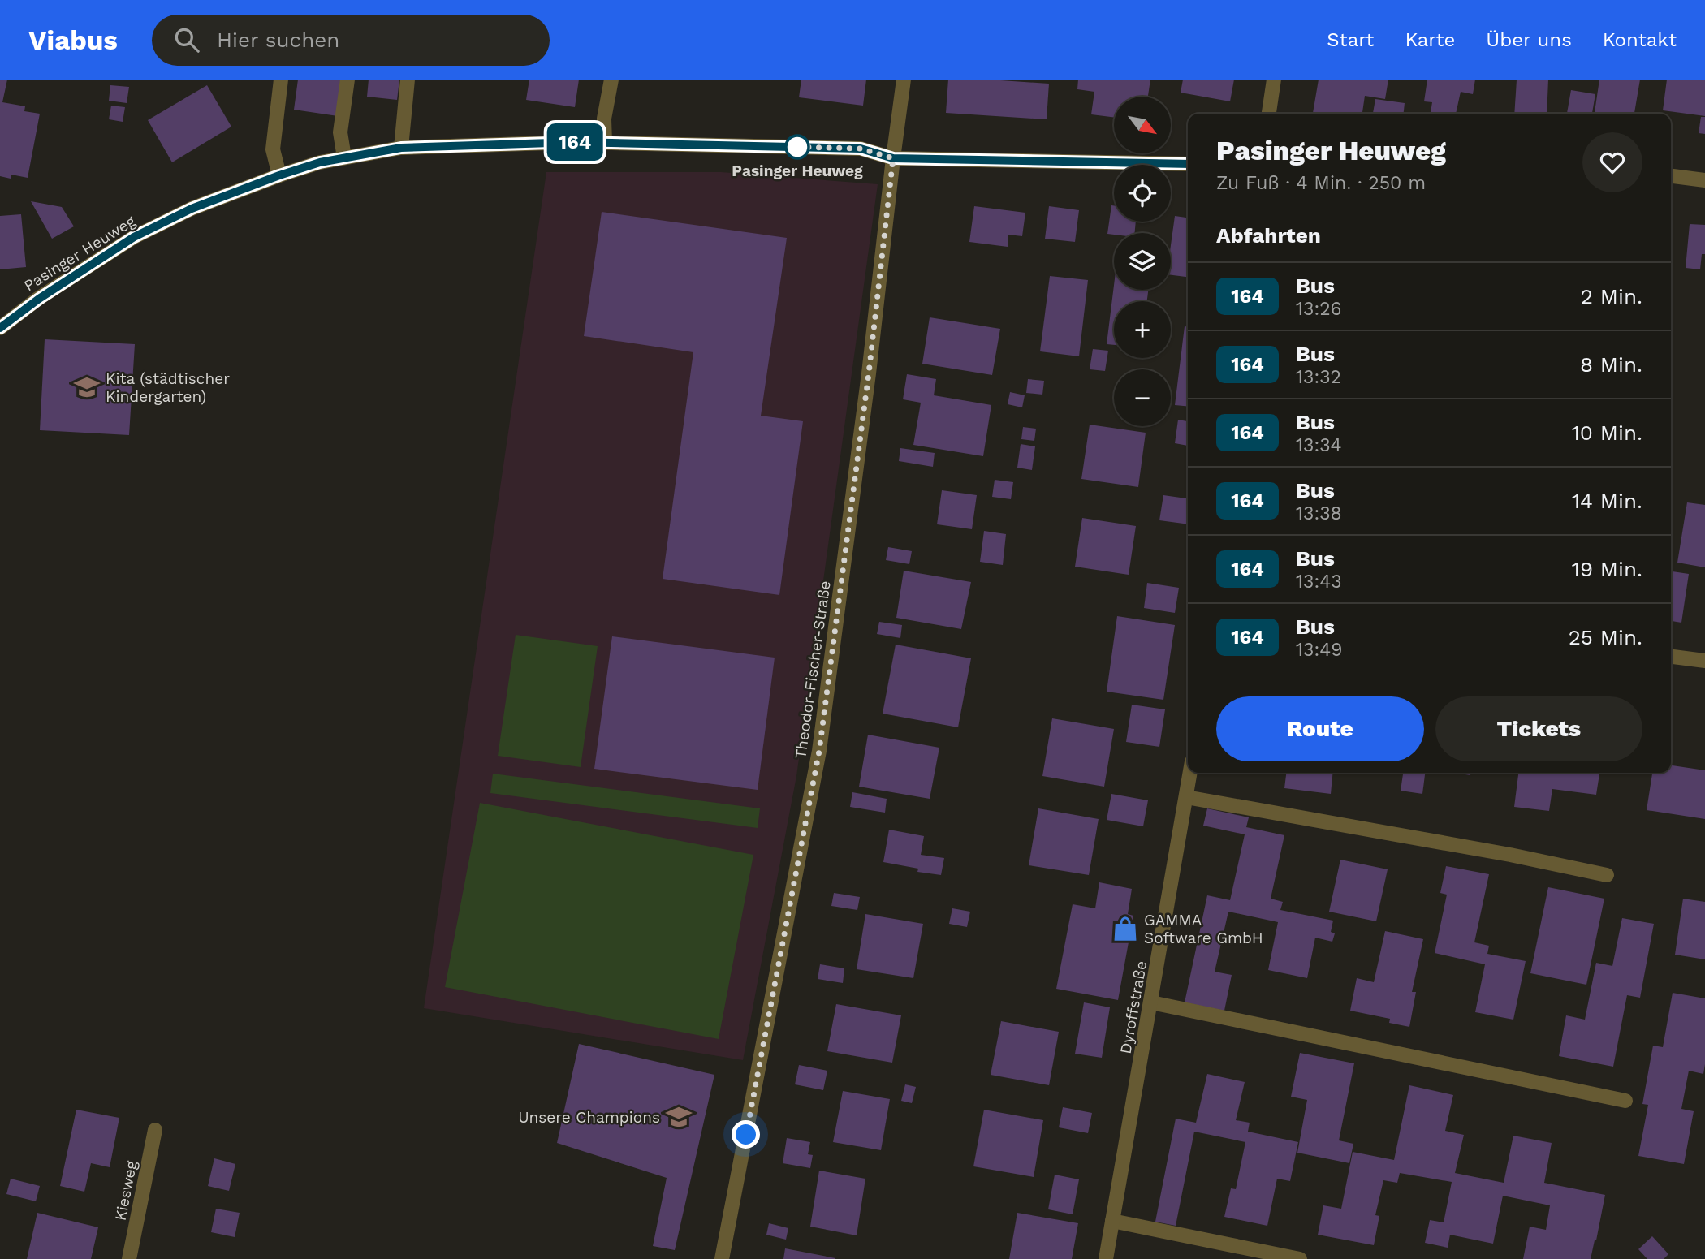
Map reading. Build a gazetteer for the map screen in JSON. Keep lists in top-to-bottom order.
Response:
{
  "streets": {
    "street": [
      "Pasinger Heuweg",
      "Theodor-Fischer-Straße",
      "Dyroffstraße",
      "Kiesweg"
    ]
  },
  "crossings": [
    ["Pasinger Heuweg", "Theodor-Fischer-Straße"]
  ],
  "places": {
    "other": ["Pasinger Heuweg"],
    "school or university": ["Kita (städtischer Kindergarten)", "Unsere Champions"],
    "shop": ["GAMMA Software GmbH"]
  },
  "lines": ["bus line 164"],
  "north": "bottom right",
  "page": {
    "header": "Viabus",
    "search": "Hier suchen",
    "nav": [
      "Start",
      "Karte",
      "Über uns",
      "Kontakt"
    ],
    "on_map": "164",
    "map_buttons": ["+", "−"],
    "heading": [
      ["Pasinger Heuweg", "Zu Fuß · 4 Min. · 250 m"],
      "Abfahrten"
    ],
    "list": [
      {
        "mark": "164",
        "name": "Bus",
        "note": "13:26",
        "value": "2 Min."
      },
      {
        "mark": "164",
        "name": "Bus",
        "note": "13:32",
        "value": "8 Min."
      },
      {
        "mark": "164",
        "name": "Bus",
        "note": "13:34",
        "value": "10 Min."
      },
      {
        "mark": "164",
        "name": "Bus",
        "note": "13:38",
        "value": "14 Min."
      },
      {
        "mark": "164",
        "name": "Bus",
        "note": "13:43",
        "value": "19 Min."
      },
      {
        "mark": "164",
        "name": "Bus",
        "note": "13:49",
        "value": "25 Min."
      }
    ],
    "buttons": ["Route", "Tickets"]
  }
}
